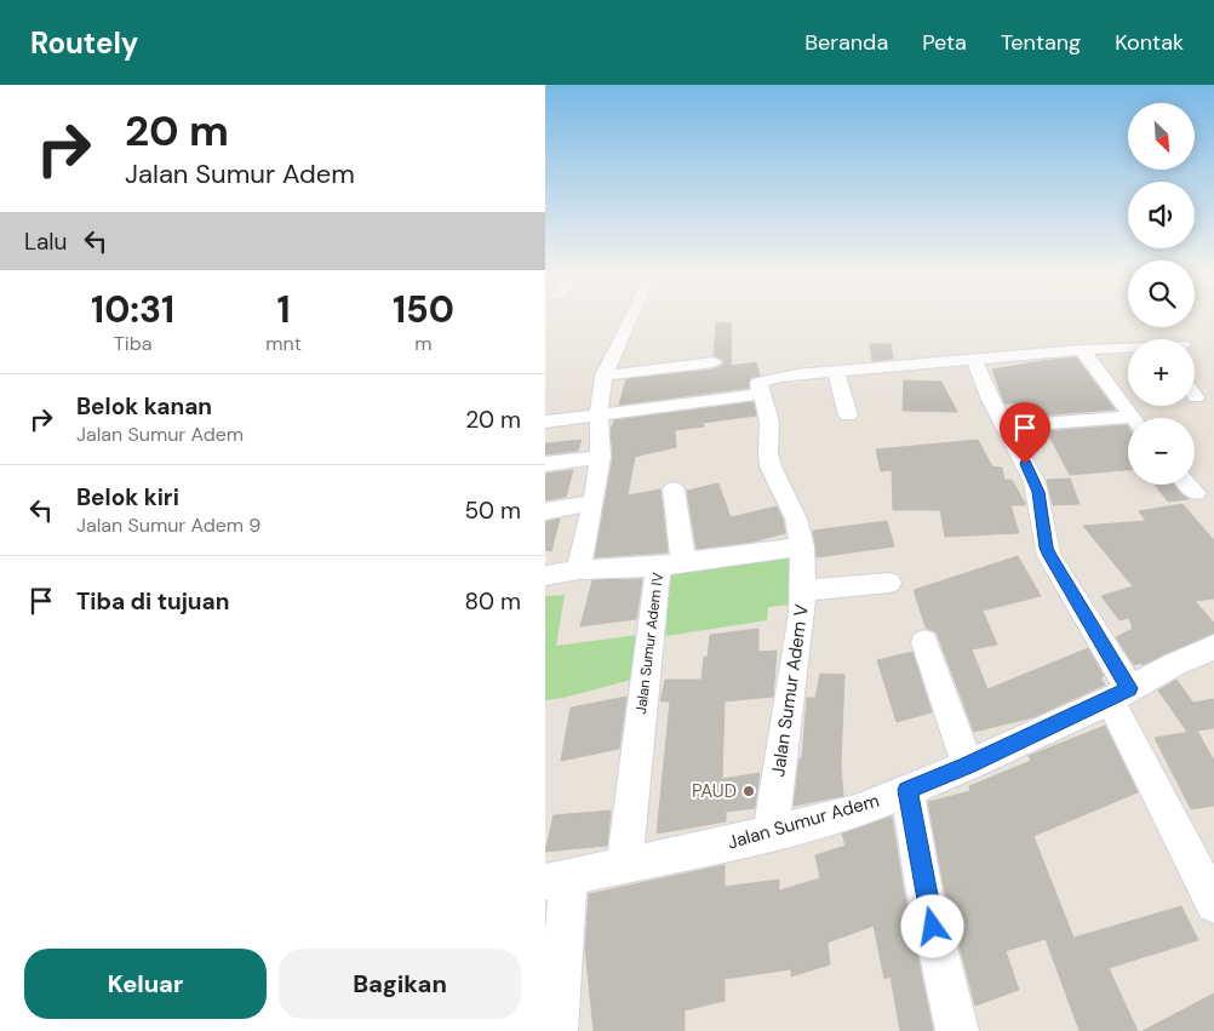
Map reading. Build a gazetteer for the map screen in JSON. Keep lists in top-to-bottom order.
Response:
{
  "streets": {
    "street": ["Jalan Sumur Adem IV", "Jalan Sumur Adem V", "Jalan Sumur Adem"]
  },
  "crossings": [
    ["Jalan Sumur Adem IV", "Jalan Sumur Adem V"],
    ["Jalan Sumur Adem IV", "Jalan Sumur Adem"],
    ["Jalan Sumur Adem V", "Jalan Sumur Adem"]
  ],
  "places": ["PAUD"],
  "north": "bottom right",
  "page": {
    "header": "Routely",
    "nav": [
      "Beranda",
      "Peta",
      "Tentang",
      "Kontak"
    ],
    "turn": ["20 m", "Jalan Sumur Adem"],
    "map_buttons": ["+", "−"],
    "then": "Lalu",
    "eta": [
      "10:31",
      "Tiba",
      "1",
      "mnt",
      "150",
      "m"
    ],
    "list": [
      {
        "name": "Belok kanan",
        "note": "Jalan Sumur Adem",
        "value": "20 m"
      },
      {
        "name": "Belok kiri",
        "note": "Jalan Sumur Adem 9",
        "value": "50 m"
      },
      {
        "name": "Tiba di tujuan",
        "value": "80 m"
      }
    ],
    "buttons": ["Keluar", "Bagikan"]
  }
}
